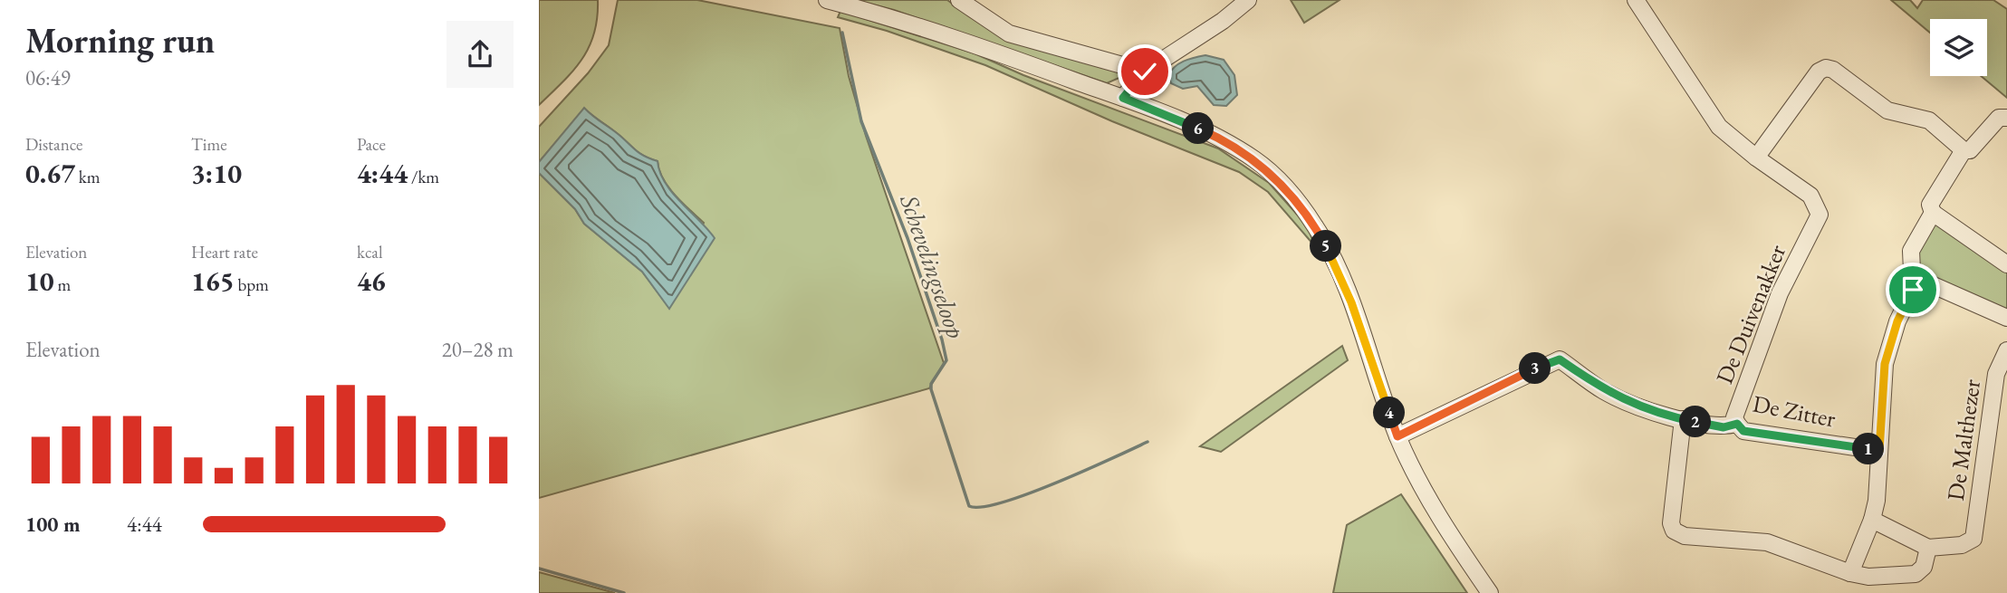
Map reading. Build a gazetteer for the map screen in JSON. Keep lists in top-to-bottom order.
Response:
{
  "streets": {
    "street": ["De Duivenakker", "De Zitter", "De Malthezer"]
  },
  "crossings": [
    ["De Duivenakker", "De Zitter"]
  ],
  "water": ["Schevelingseloop"],
  "page": {
    "heading": ["Morning run", "06:49"],
    "stats": [
      ["Distance", "0.67 km"],
      ["Time", "3:10"],
      ["Pace", "4:44 /km"],
      ["Elevation", "10 m"],
      ["Heart rate", "165 bpm"],
      ["kcal", "46"]
    ],
    "pins": [
      "6",
      "5",
      "3",
      "4",
      "2",
      "1"
    ],
    "chart": ["Elevation", "20–28 m"],
    "list": [
      {
        "name": "100 m",
        "note": "4:44"
      }
    ]
  }
}
